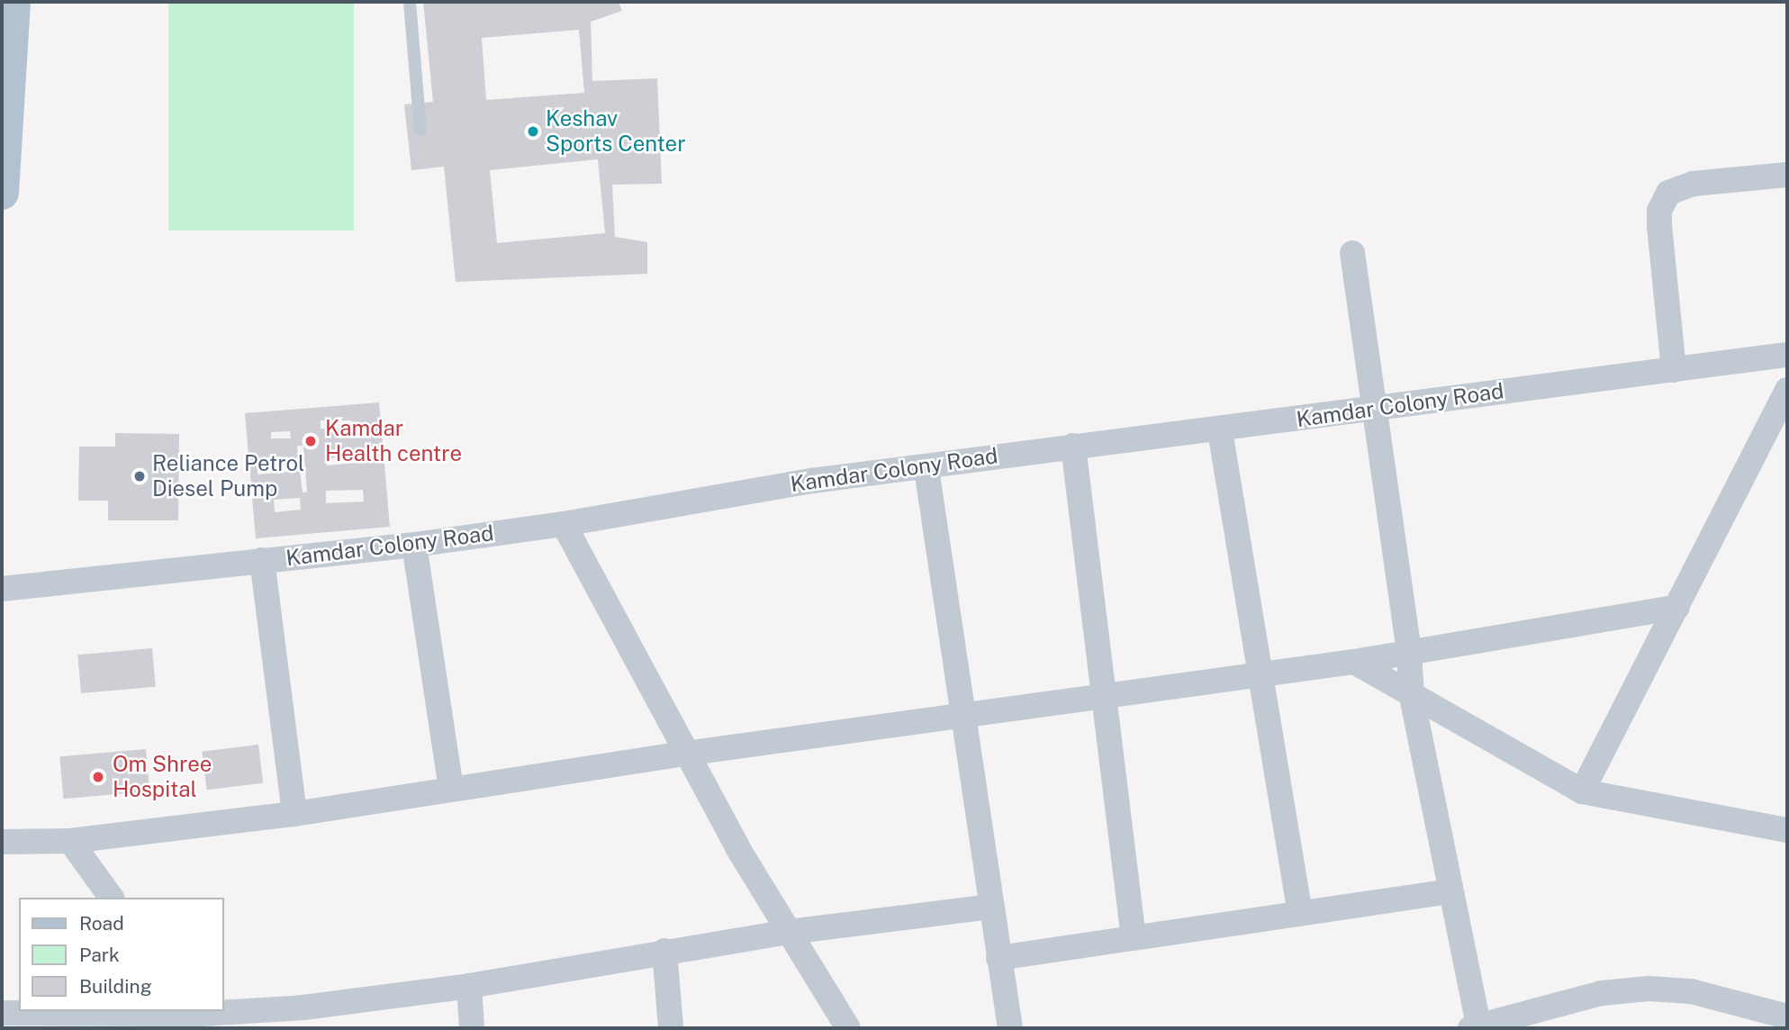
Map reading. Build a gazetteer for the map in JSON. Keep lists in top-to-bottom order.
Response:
{
  "streets": {
    "street": ["Kamdar Colony Road"]
  },
  "places": [
    "Keshav Sports Center",
    "Kamdar Health centre",
    "Reliance Petrol Diesel Pump",
    "Om Shree Hospital"
  ],
  "legend": ["Road", "Park", "Building"]
}
